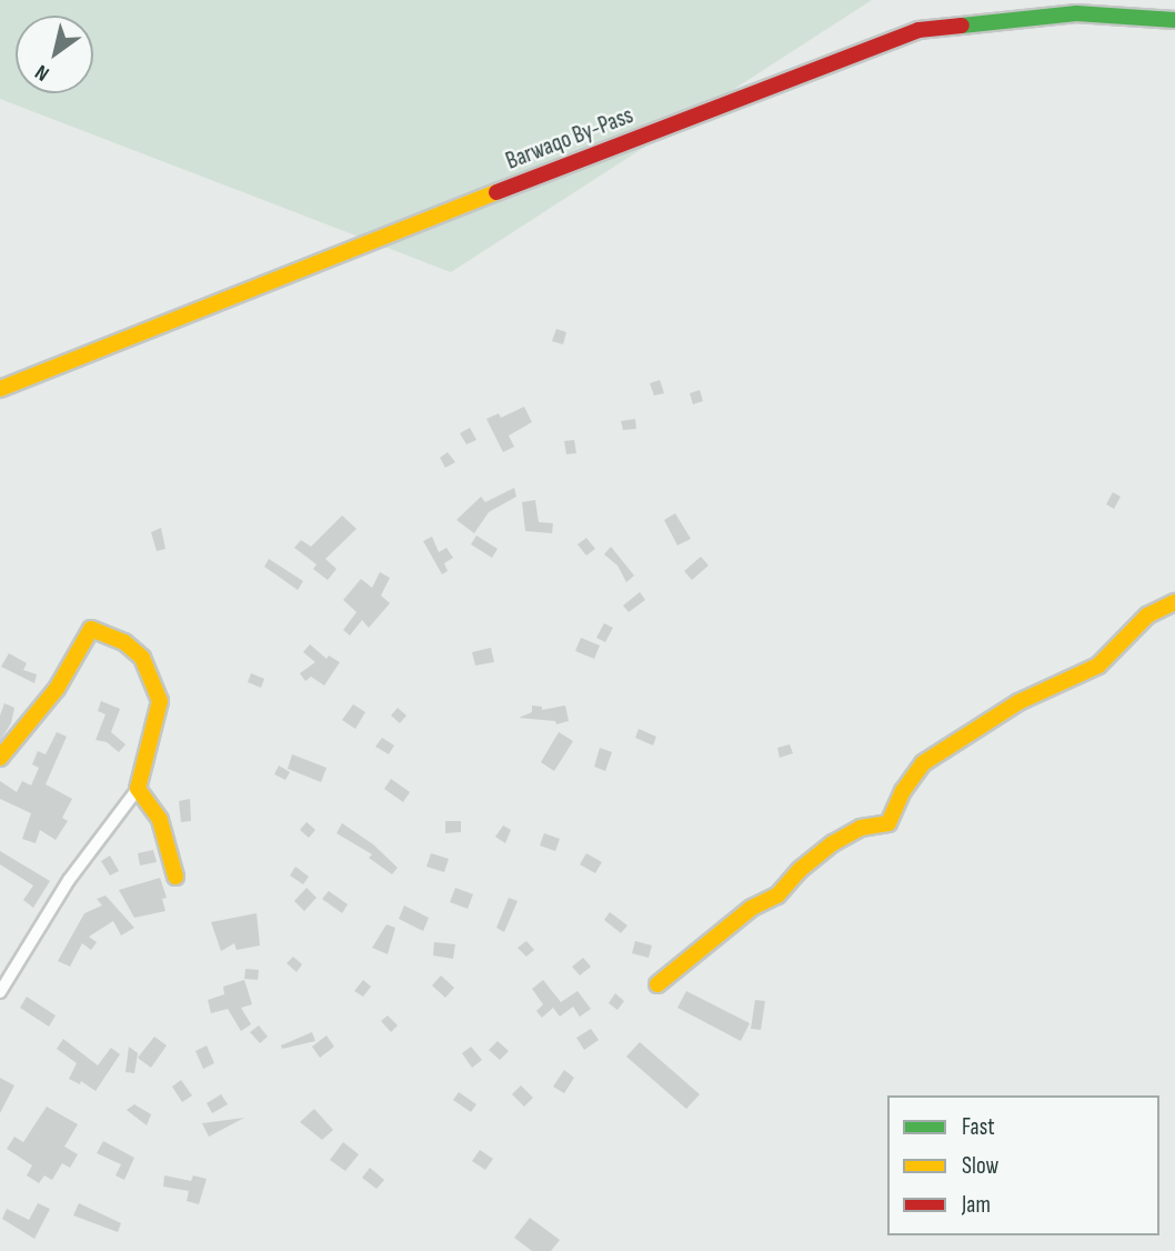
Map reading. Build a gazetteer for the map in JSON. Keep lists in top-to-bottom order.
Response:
{
  "streets": {
    "main road": ["Barwaqo By-Pass"]
  },
  "legend": ["Fast", "Slow", "Jam"],
  "north": "bottom left"
}
